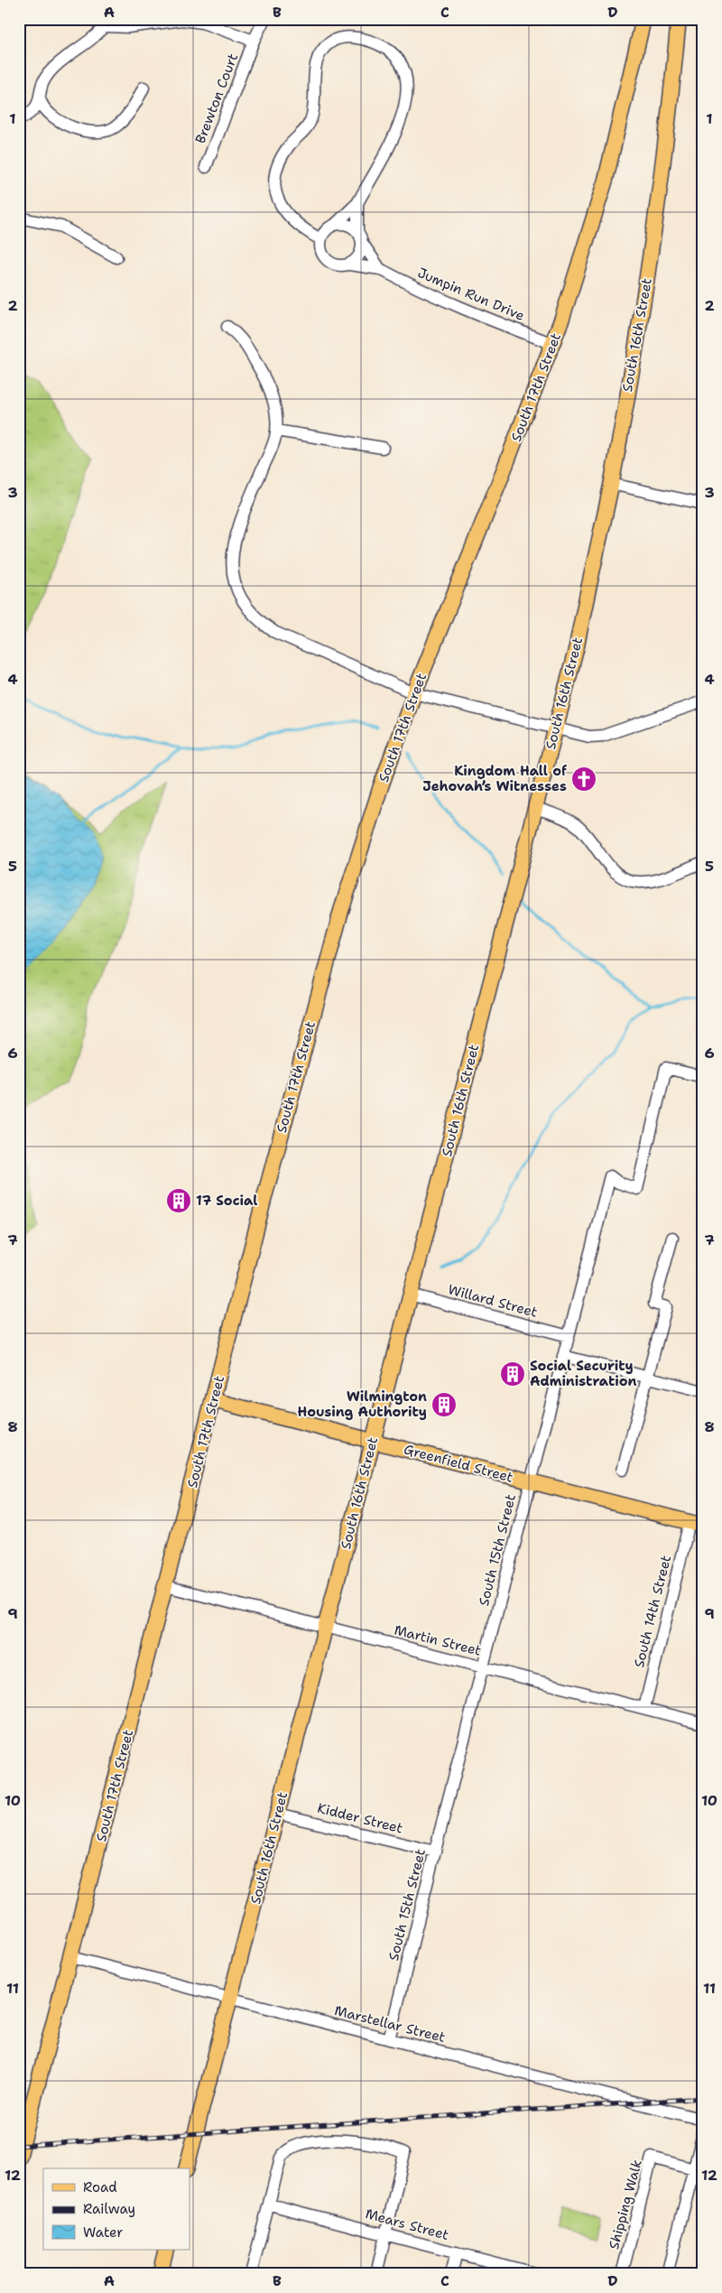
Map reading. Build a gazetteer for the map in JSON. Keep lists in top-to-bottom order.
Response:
{
  "streets": {
    "main road": ["South 16th Street", "South 17th Street", "Greenfield Street"],
    "street": [
      "Brewton Court",
      "Jumpin Run Drive",
      "Willard Street",
      "South 15th Street",
      "South 14th Street",
      "Martin Street",
      "Kidder Street",
      "Marstellar Street",
      "Shipping Walk",
      "Mears Street"
    ]
  },
  "crossings": [
    ["Jumpin Run Drive", "South 17th Street"],
    ["South 16th Street", "Willard Street"],
    ["South 16th Street", "Greenfield Street"],
    ["South 16th Street", "Martin Street"],
    ["South 16th Street", "Kidder Street"],
    ["South 16th Street", "Marstellar Street"],
    ["South 17th Street", "Greenfield Street"],
    ["South 17th Street", "Martin Street"],
    ["South 17th Street", "Marstellar Street"],
    ["Willard Street", "South 15th Street"],
    ["Greenfield Street", "South 15th Street"],
    ["Greenfield Street", "South 14th Street"],
    ["South 15th Street", "Martin Street"],
    ["South 15th Street", "Kidder Street"],
    ["South 15th Street", "Marstellar Street"],
    ["South 14th Street", "Martin Street"]
  ],
  "places": {
    "church": ["Kingdom Hall of Jehovah’s Witnesses"],
    "building": ["17 Social", "Social Security Administration", "Wilmington Housing Authority"]
  },
  "legend": ["Road", "Railway", "Water"],
  "grid": {
    "columns": [
      "A",
      "B",
      "C",
      "D"
    ],
    "rows": [
      "1",
      "2",
      "3",
      "4",
      "5",
      "6",
      "7",
      "8",
      "9",
      "10",
      "11",
      "12"
    ]
  }
}
